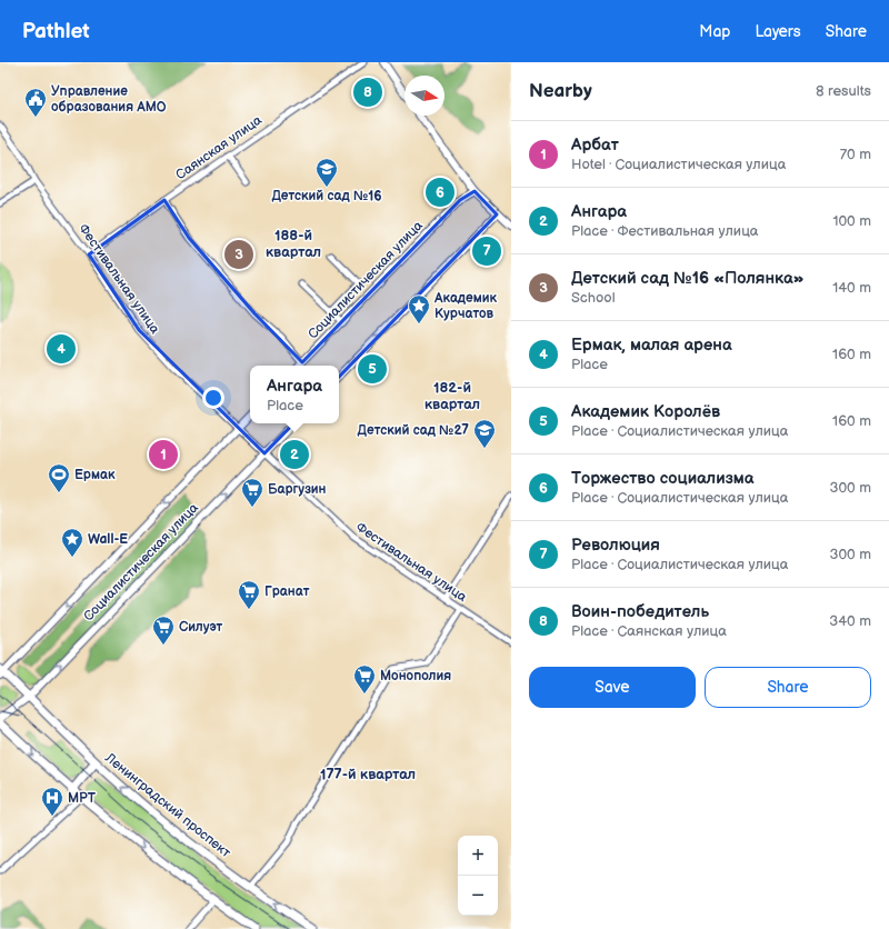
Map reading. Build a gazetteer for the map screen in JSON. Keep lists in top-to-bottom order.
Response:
{
  "streets": {
    "main road": ["Ленинградский проспект"],
    "street": ["Саянская улица", "Фестивальная улица", "Социалистическая улица"]
  },
  "crossings": [
    ["Саянская улица", "Фестивальная улица"],
    ["Фестивальная улица", "Социалистическая улица"],
    ["Социалистическая улица", "Ленинградский проспект"]
  ],
  "districts": ["188-й квартал", "182-й квартал", "177-й квартал"],
  "places": {
    "public building": ["Управление образования АМО"],
    "school or university": ["Детский сад №16", "Детский сад №27"],
    "place": ["Академик Курчатов", "Wall-E"],
    "sports": ["Ермак"],
    "supermarket": [
      "Баргузин",
      "Гранат",
      "Силуэт",
      "Монополия"
    ],
    "hospital": ["МРТ"]
  },
  "north": "right",
  "page": {
    "header": "Pathlet",
    "nav": ["Map", "Layers", "Share"],
    "heading": ["Nearby", "8 results"],
    "pins": [
      "8",
      "6",
      "7",
      "3",
      "4",
      "5",
      "1",
      "2"
    ],
    "list": [
      {
        "mark": "1",
        "name": "Арбат",
        "note": "Hotel · Социалистическая улица",
        "value": "70 m"
      },
      {
        "mark": "2",
        "name": "Ангара",
        "note": "Place · Фестивальная улица",
        "value": "100 m"
      },
      {
        "mark": "3",
        "name": "Детский сад №16 «Полянка»",
        "note": "School",
        "value": "140 m"
      },
      {
        "mark": "4",
        "name": "Ермак, малая арена",
        "note": "Place",
        "value": "160 m"
      },
      {
        "mark": "5",
        "name": "Академик Королёв",
        "note": "Place · Социалистическая улица",
        "value": "160 m"
      },
      {
        "mark": "6",
        "name": "Торжество социализма",
        "note": "Place · Социалистическая улица",
        "value": "300 m"
      },
      {
        "mark": "7",
        "name": "Революция",
        "note": "Place · Социалистическая улица",
        "value": "300 m"
      },
      {
        "mark": "8",
        "name": "Воин-победитель",
        "note": "Place · Саянская улица",
        "value": "340 m"
      }
    ],
    "popup": ["Ангара", "Place"],
    "buttons": ["Save", "Share"],
    "map_buttons": ["+", "−"]
  }
}
